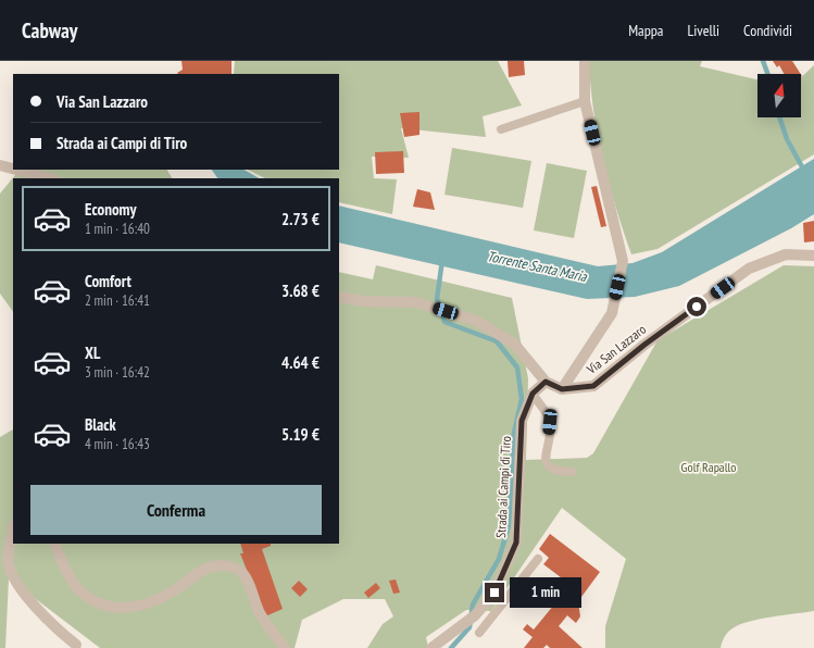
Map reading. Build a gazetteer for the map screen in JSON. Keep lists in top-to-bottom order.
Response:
{
  "streets": {
    "street": ["Via San Lazzaro", "Strada ai Campi di Tiro"]
  },
  "water": ["Torrente Santa Maria"],
  "parks": ["Golf Rapallo"],
  "north": "top",
  "page": {
    "header": "Cabway",
    "nav": ["Mappa", "Livelli", "Condividi"],
    "banner": ["Via San Lazzaro", "Strada ai Campi di Tiro"],
    "list": [
      {
        "name": "Economy",
        "note": "1 min · 16:40",
        "value": "2.73 €"
      },
      {
        "name": "Comfort",
        "note": "2 min · 16:41",
        "value": "3.68 €"
      },
      {
        "name": "XL",
        "note": "3 min · 16:42",
        "value": "4.64 €"
      },
      {
        "name": "Black",
        "note": "4 min · 16:43",
        "value": "5.19 €"
      }
    ],
    "buttons": "Conferma",
    "bubble": "1 min"
  }
}
